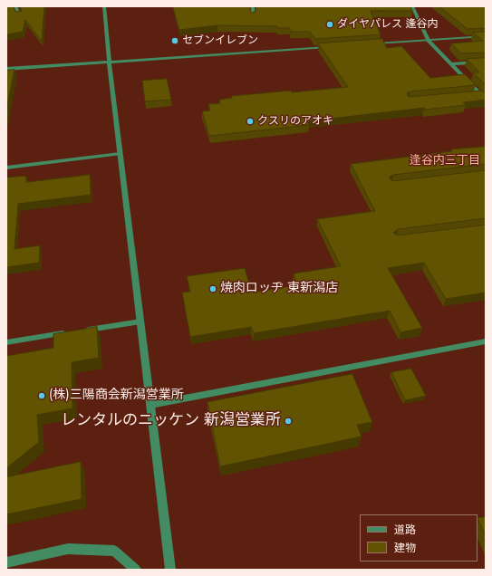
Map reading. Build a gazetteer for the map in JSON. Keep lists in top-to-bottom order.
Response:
{
  "districts": ["逢谷内三丁目"],
  "places": [
    "ダイヤパレス 逢谷内",
    "セブンイレブン",
    "クスリのアオキ",
    "焼肉ロッヂ 東新潟店",
    "(株)三陽商会新潟営業所",
    "レンタルのニッケン 新潟営業所"
  ],
  "legend": ["道路", "建物"]
}
